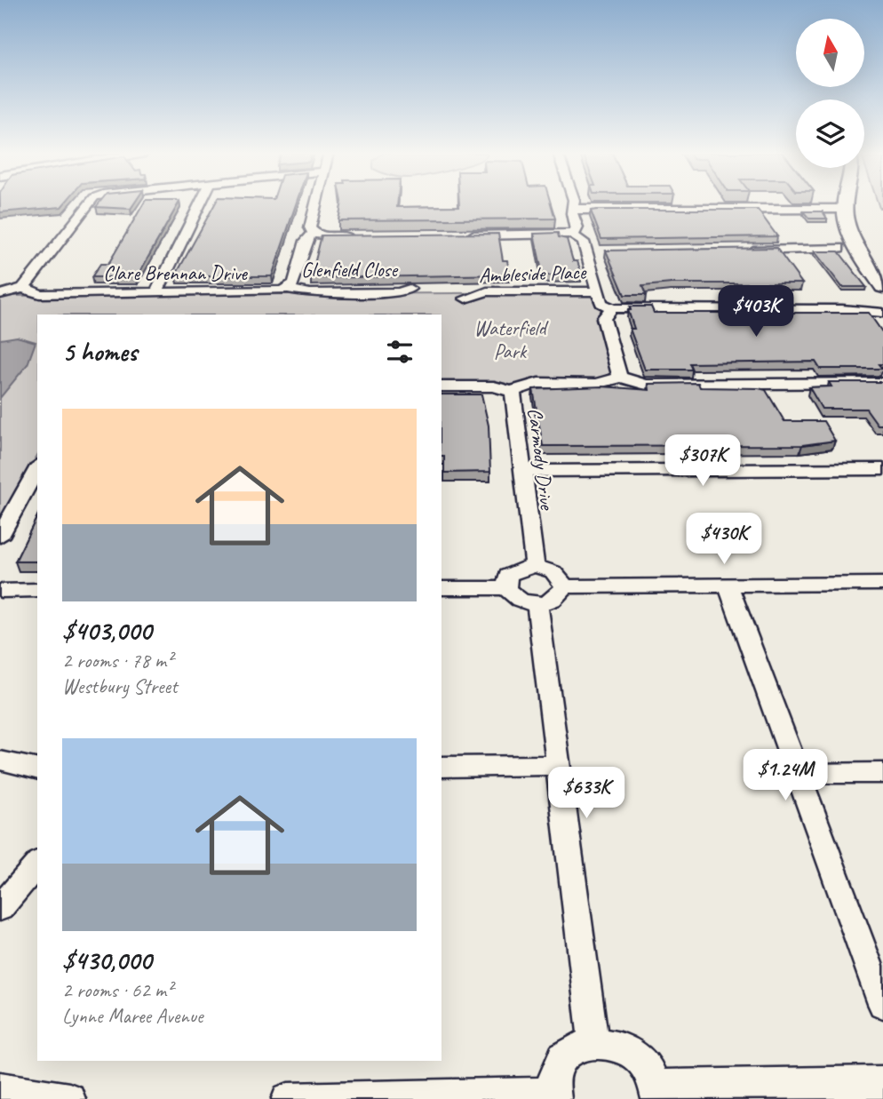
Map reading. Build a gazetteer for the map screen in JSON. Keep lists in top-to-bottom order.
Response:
{
  "streets": {
    "street": [
      "Glenfield Close",
      "Clare Brennan Drive",
      "Ambleside Place",
      "Carmody Drive"
    ]
  },
  "crossings": [
    ["Glenfield Close", "Clare Brennan Drive"]
  ],
  "parks": ["Waterfield Park"],
  "north": "top",
  "page": {
    "price": [
      "$403K",
      "$307K",
      "$430K",
      "$1.24M",
      "$633K"
    ],
    "heading": "5 homes",
    "list": [
      {
        "name": "$403,000",
        "note": "2 rooms · 78 m² · Westbury Street"
      },
      {
        "name": "$430,000",
        "note": "2 rooms · 62 m² · Lynne Maree Avenue"
      }
    ]
  }
}
